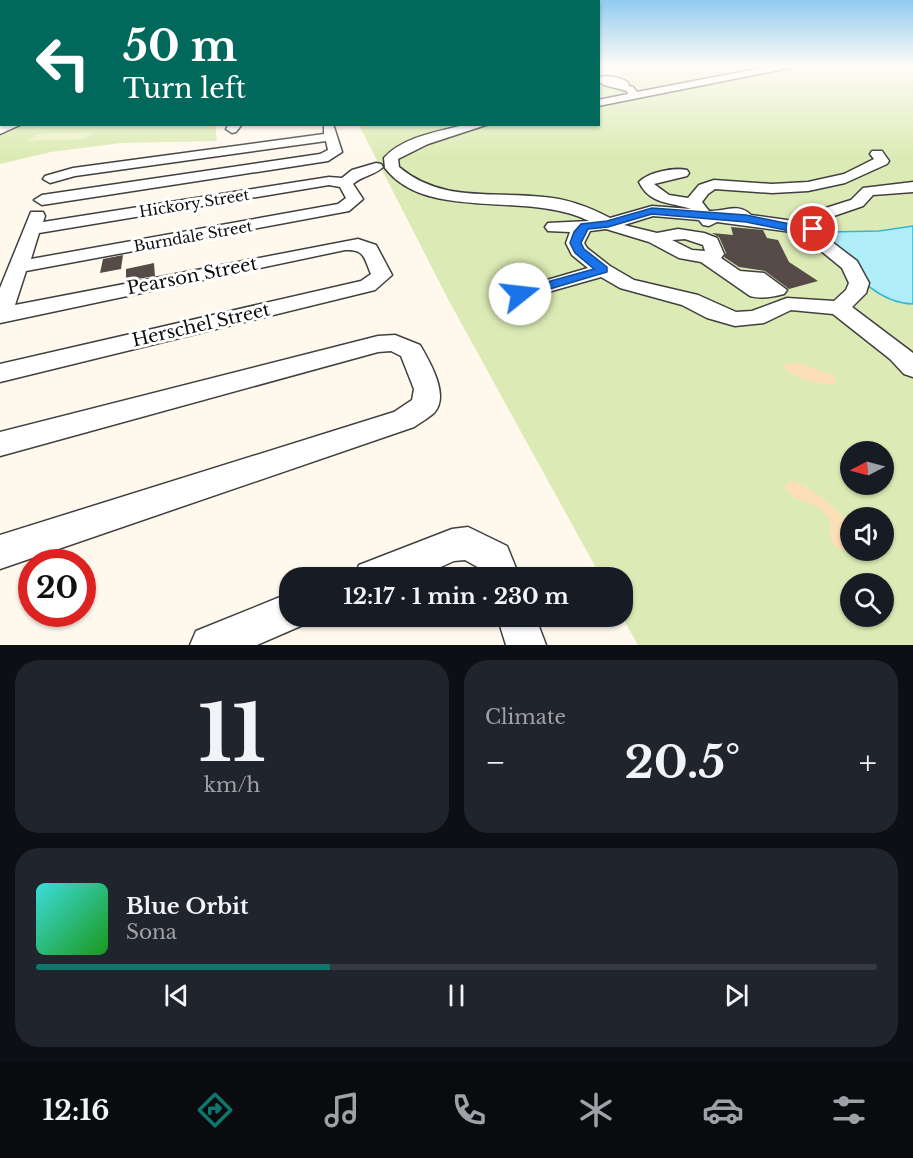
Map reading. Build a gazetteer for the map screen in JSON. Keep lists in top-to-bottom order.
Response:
{
  "streets": {
    "street": [
      "Hickory Street",
      "Burndale Street",
      "Pearson Street",
      "Herschel Street"
    ]
  },
  "crossings": [
    ["Hickory Street", "Burndale Street"],
    ["Pearson Street", "Herschel Street"]
  ],
  "north": "left",
  "page": {
    "turn": ["50 m", "Turn left"],
    "limit": "20",
    "trip": "12:17 · 1 min · 230 m",
    "tile": [
      ["11", "km/h"],
      "Climate"
    ],
    "heat": ["−", "20.5°", "+"],
    "song": ["Blue Orbit", "Sona"],
    "tabs": "12:16"
  }
}
